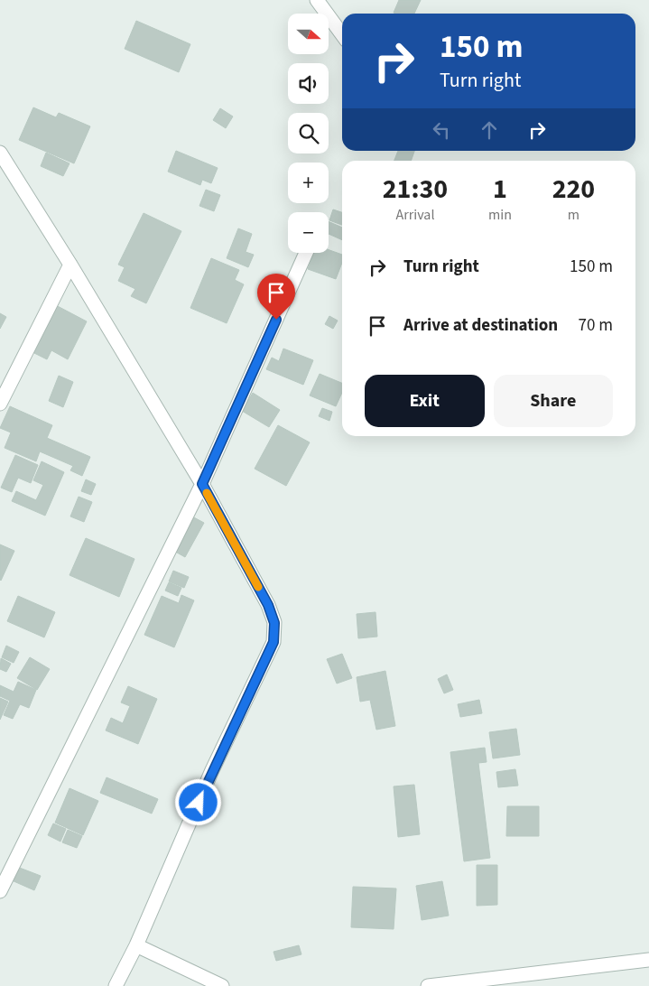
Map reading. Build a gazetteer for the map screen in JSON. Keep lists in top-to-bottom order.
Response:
{
  "north": "right",
  "page": {
    "map_buttons": ["+", "−"],
    "turn": ["150 m", "Turn right"],
    "eta": [
      "21:30",
      "Arrival",
      "1",
      "min",
      "220",
      "m"
    ],
    "list": [
      {
        "name": "Turn right",
        "value": "150 m"
      },
      {
        "name": "Arrive at destination",
        "value": "70 m"
      }
    ],
    "buttons": ["Exit", "Share"]
  }
}
